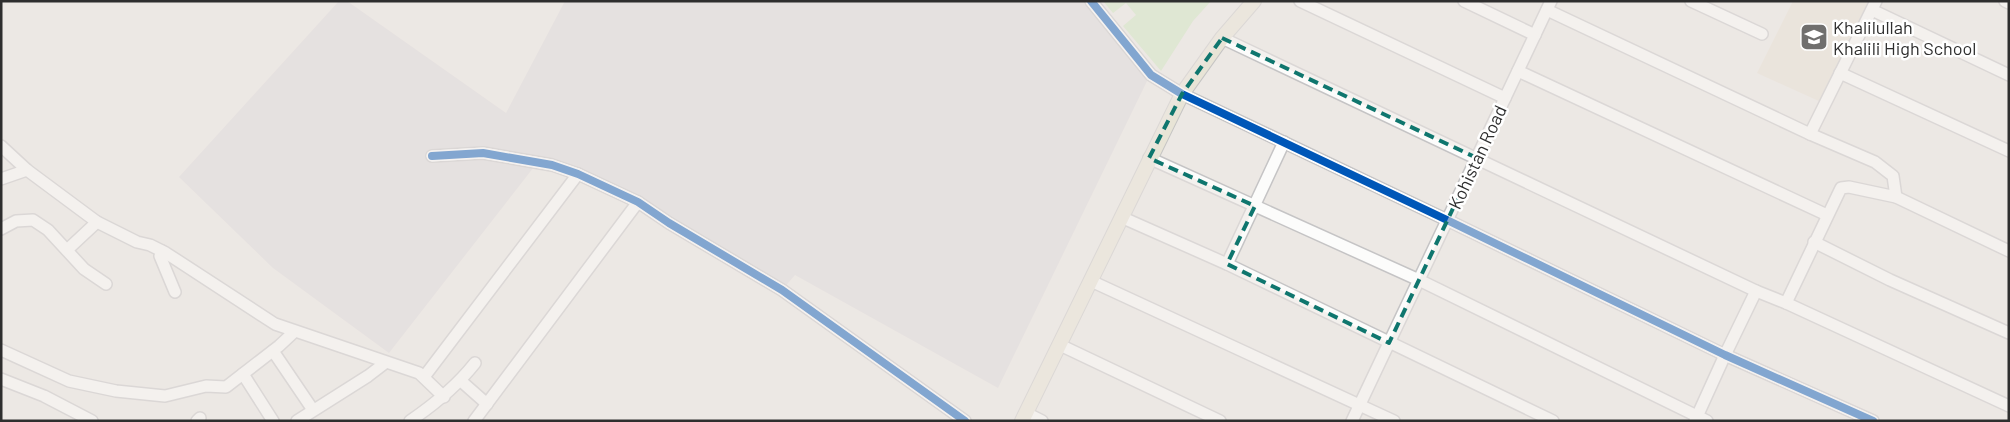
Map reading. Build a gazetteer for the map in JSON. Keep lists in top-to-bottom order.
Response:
{
  "streets": {
    "street": ["Kohistan Road"]
  },
  "places": {
    "school or university": ["Khalilullah Khalili High School"]
  }
}
